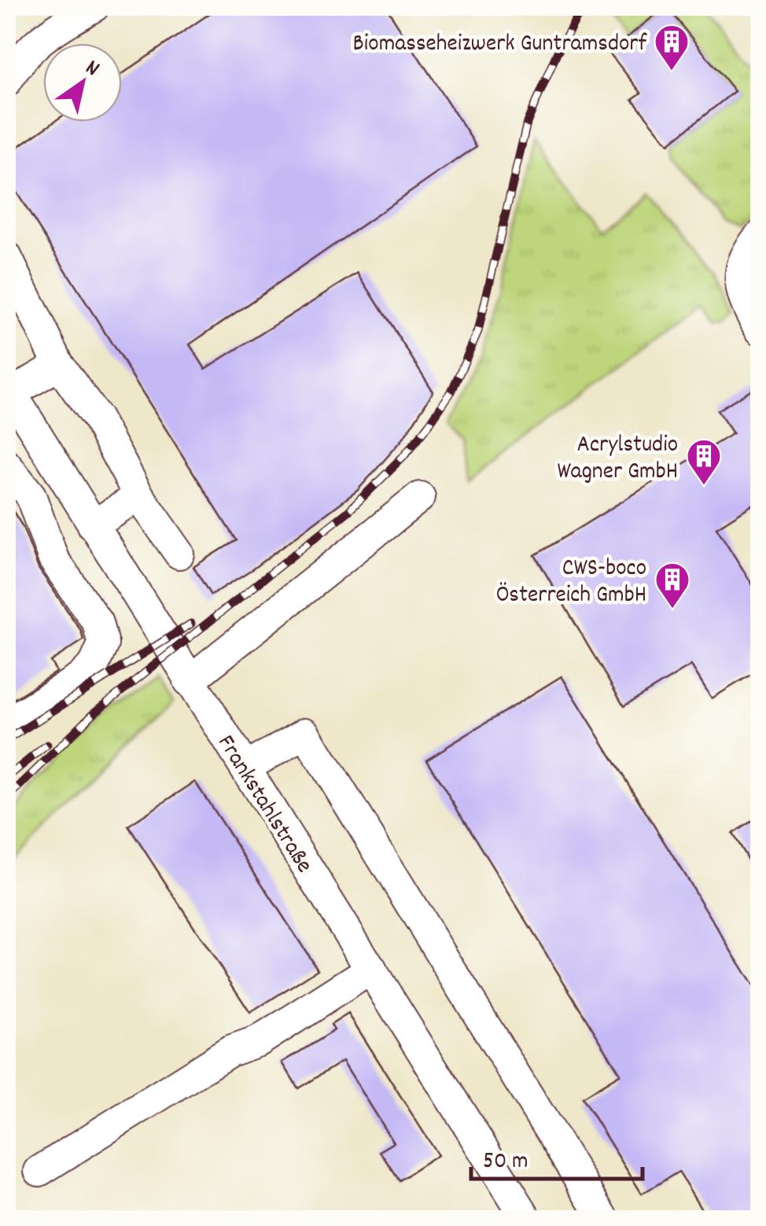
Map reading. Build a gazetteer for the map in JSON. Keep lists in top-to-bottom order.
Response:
{
  "streets": {
    "street": ["Frankstahlstraße"]
  },
  "places": {
    "building": ["Biomasseheizwerk Guntramsdorf", "Acrylstudio Wagner GmbH", "CWS-boco Österreich GmbH"]
  },
  "scale_bar": "50 m",
  "north": "top right"
}
